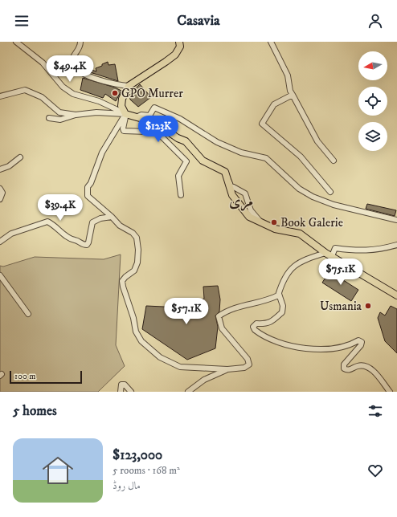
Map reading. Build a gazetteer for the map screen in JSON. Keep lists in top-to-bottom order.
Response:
{
  "districts": ["مری"],
  "places": ["GPO Murrer", "Book Galerie", "Usmania"],
  "scale_bar": "100 m",
  "north": "left",
  "page": {
    "header": "Casavia",
    "price": [
      "$49.4K",
      "$123K",
      "$39.4K",
      "$75.1K",
      "$57.1K"
    ],
    "scale": "100 m",
    "heading": "5 homes",
    "list": [
      {
        "name": "$123,000",
        "note": "5 rooms · 168 m² · مال روڈ"
      }
    ]
  }
}
